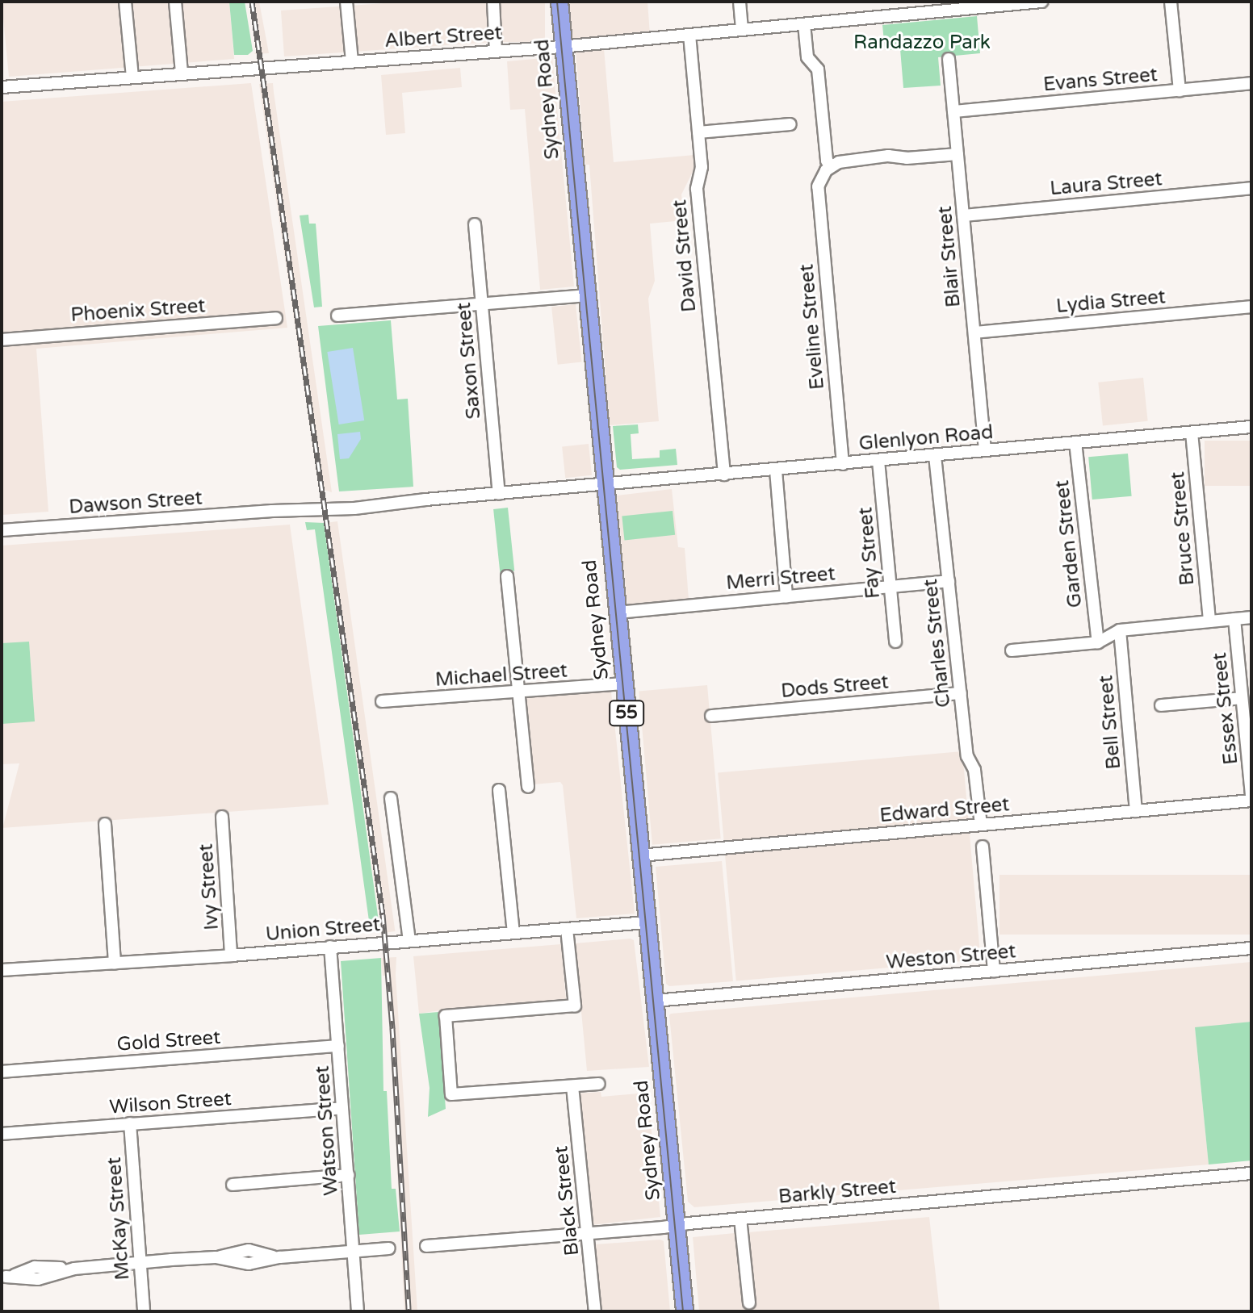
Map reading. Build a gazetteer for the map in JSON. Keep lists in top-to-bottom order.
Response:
{
  "streets": {
    "highway": ["Sydney Road", "55"],
    "street": [
      "Albert Street",
      "Evans Street",
      "Laura Street",
      "David Street",
      "Blair Street",
      "Lydia Street",
      "Phoenix Street",
      "Eveline Street",
      "Saxon Street",
      "Glenlyon Road",
      "Dawson Street",
      "Bruce Street",
      "Garden Street",
      "Fay Street",
      "Merri Street",
      "Charles Street",
      "Michael Street",
      "Dods Street",
      "Essex Street",
      "Bell Street",
      "Edward Street",
      "Ivy Street",
      "Union Street",
      "Weston Street",
      "Gold Street",
      "Wilson Street",
      "Watson Street",
      "Barkly Street",
      "Black Street",
      "McKay Street"
    ]
  },
  "crossings": [
    ["Albert Street", "Sydney Road"],
    ["Albert Street", "David Street"],
    ["Evans Street", "Blair Street"],
    ["Sydney Road", "Glenlyon Road"],
    ["Sydney Road", "Dawson Street"],
    ["Sydney Road", "Merri Street"],
    ["Sydney Road", "Michael Street"],
    ["Sydney Road", "Edward Street"],
    ["Sydney Road", "Union Street"],
    ["Sydney Road", "Weston Street"],
    ["Sydney Road", "Barkly Street"],
    ["Laura Street", "Blair Street"],
    ["David Street", "Glenlyon Road"],
    ["Blair Street", "Lydia Street"],
    ["Blair Street", "Glenlyon Road"],
    ["Eveline Street", "Glenlyon Road"],
    ["Saxon Street", "Dawson Street"],
    ["Glenlyon Road", "Dawson Street"],
    ["Glenlyon Road", "Bruce Street"],
    ["Glenlyon Road", "Garden Street"],
    ["Glenlyon Road", "Fay Street"],
    ["Glenlyon Road", "Charles Street"],
    ["Fay Street", "Merri Street"],
    ["Merri Street", "Charles Street"],
    ["Charles Street", "Dods Street"],
    ["Charles Street", "Edward Street"],
    ["Bell Street", "Edward Street"],
    ["Ivy Street", "Union Street"],
    ["Union Street", "Watson Street"],
    ["Gold Street", "Watson Street"],
    ["Wilson Street", "Watson Street"],
    ["Wilson Street", "McKay Street"],
    ["Barkly Street", "Black Street"]
  ],
  "parks": ["Randazzo Park"]
}
